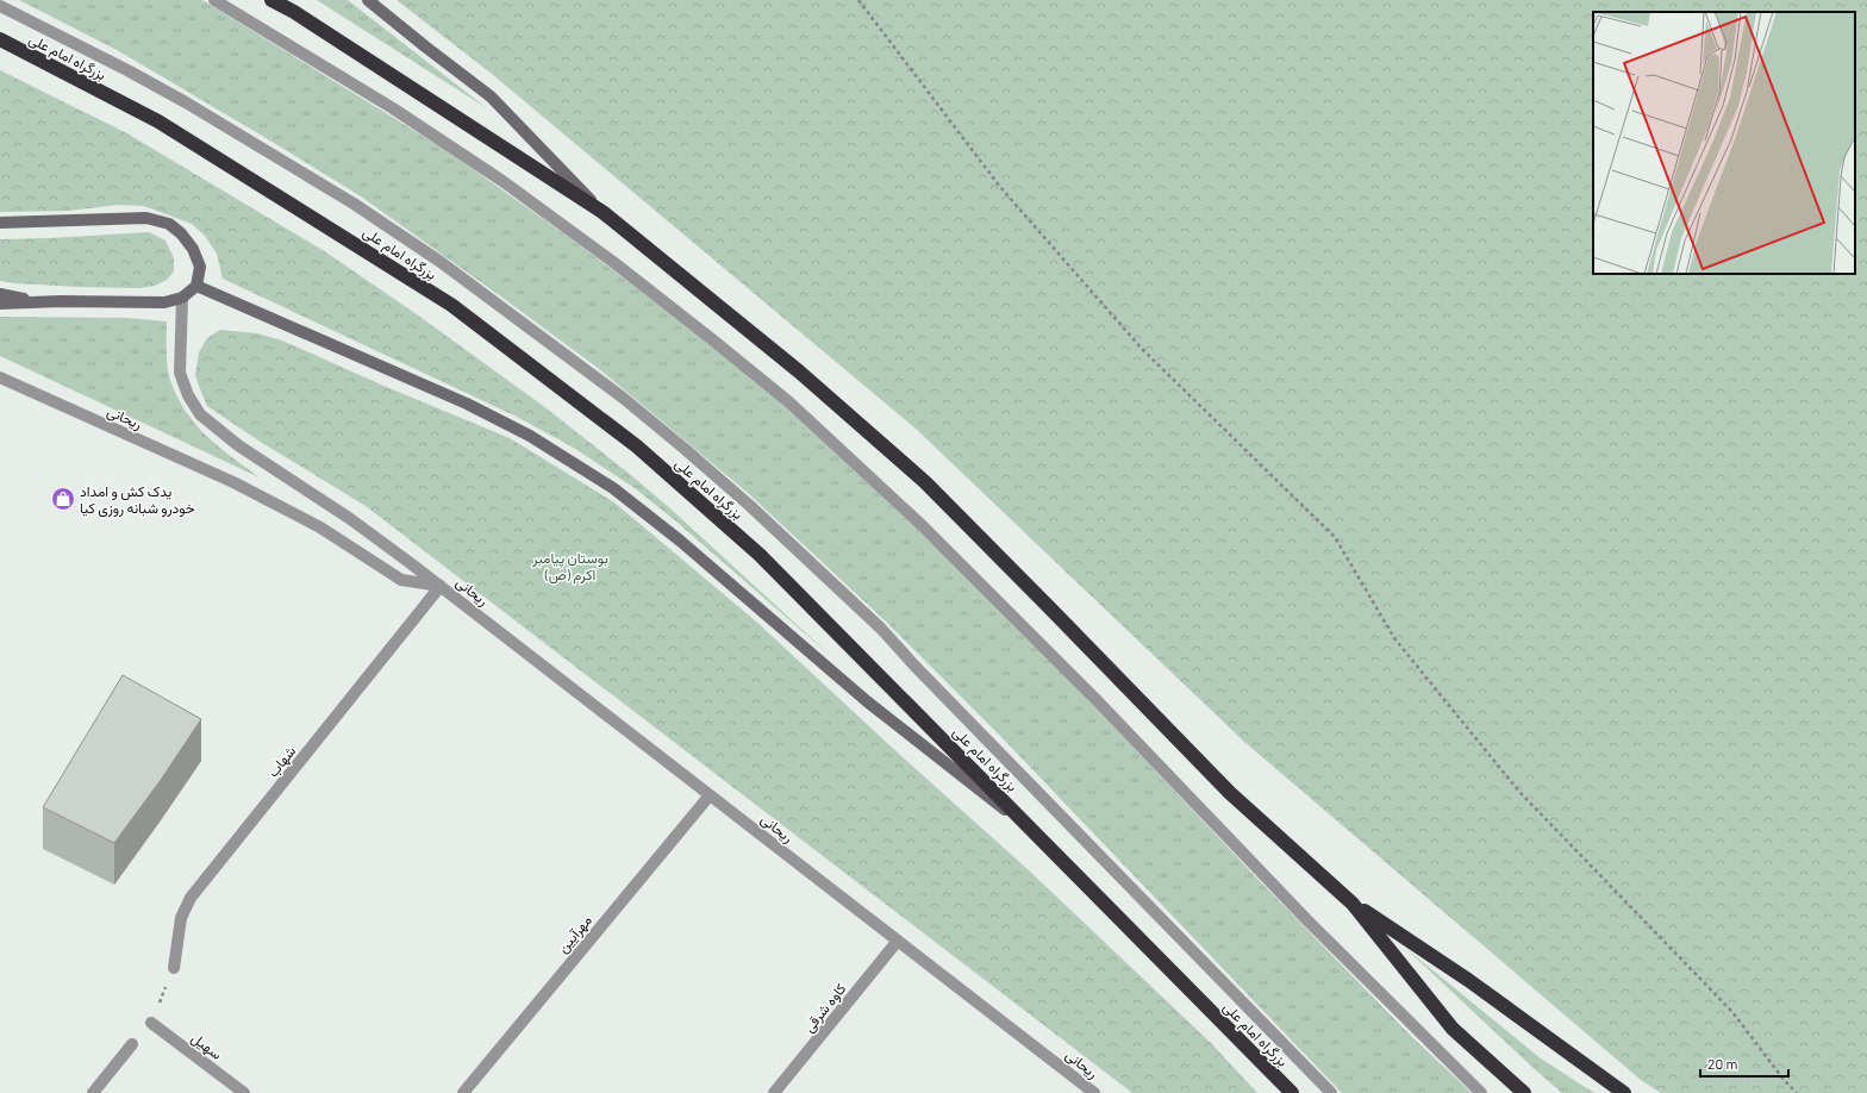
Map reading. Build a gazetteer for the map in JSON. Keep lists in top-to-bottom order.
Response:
{
  "streets": {
    "highway": ["بزرگراه امام علی"],
    "street": [
      "ریحانی",
      "شهاب",
      "مهرآیین",
      "کاوه شرقی",
      "سهیل"
    ]
  },
  "crossings": [
    ["ریحانی", "شهاب"],
    ["ریحانی", "مهرآیین"],
    ["ریحانی", "کاوه شرقی"]
  ],
  "parks": ["بوستان پیامبر اکرم (ص)"],
  "places": {
    "shop": ["یدک کش و امداد خودرو شبانه روزی کیا"]
  },
  "scale_bar": "20 m"
}
